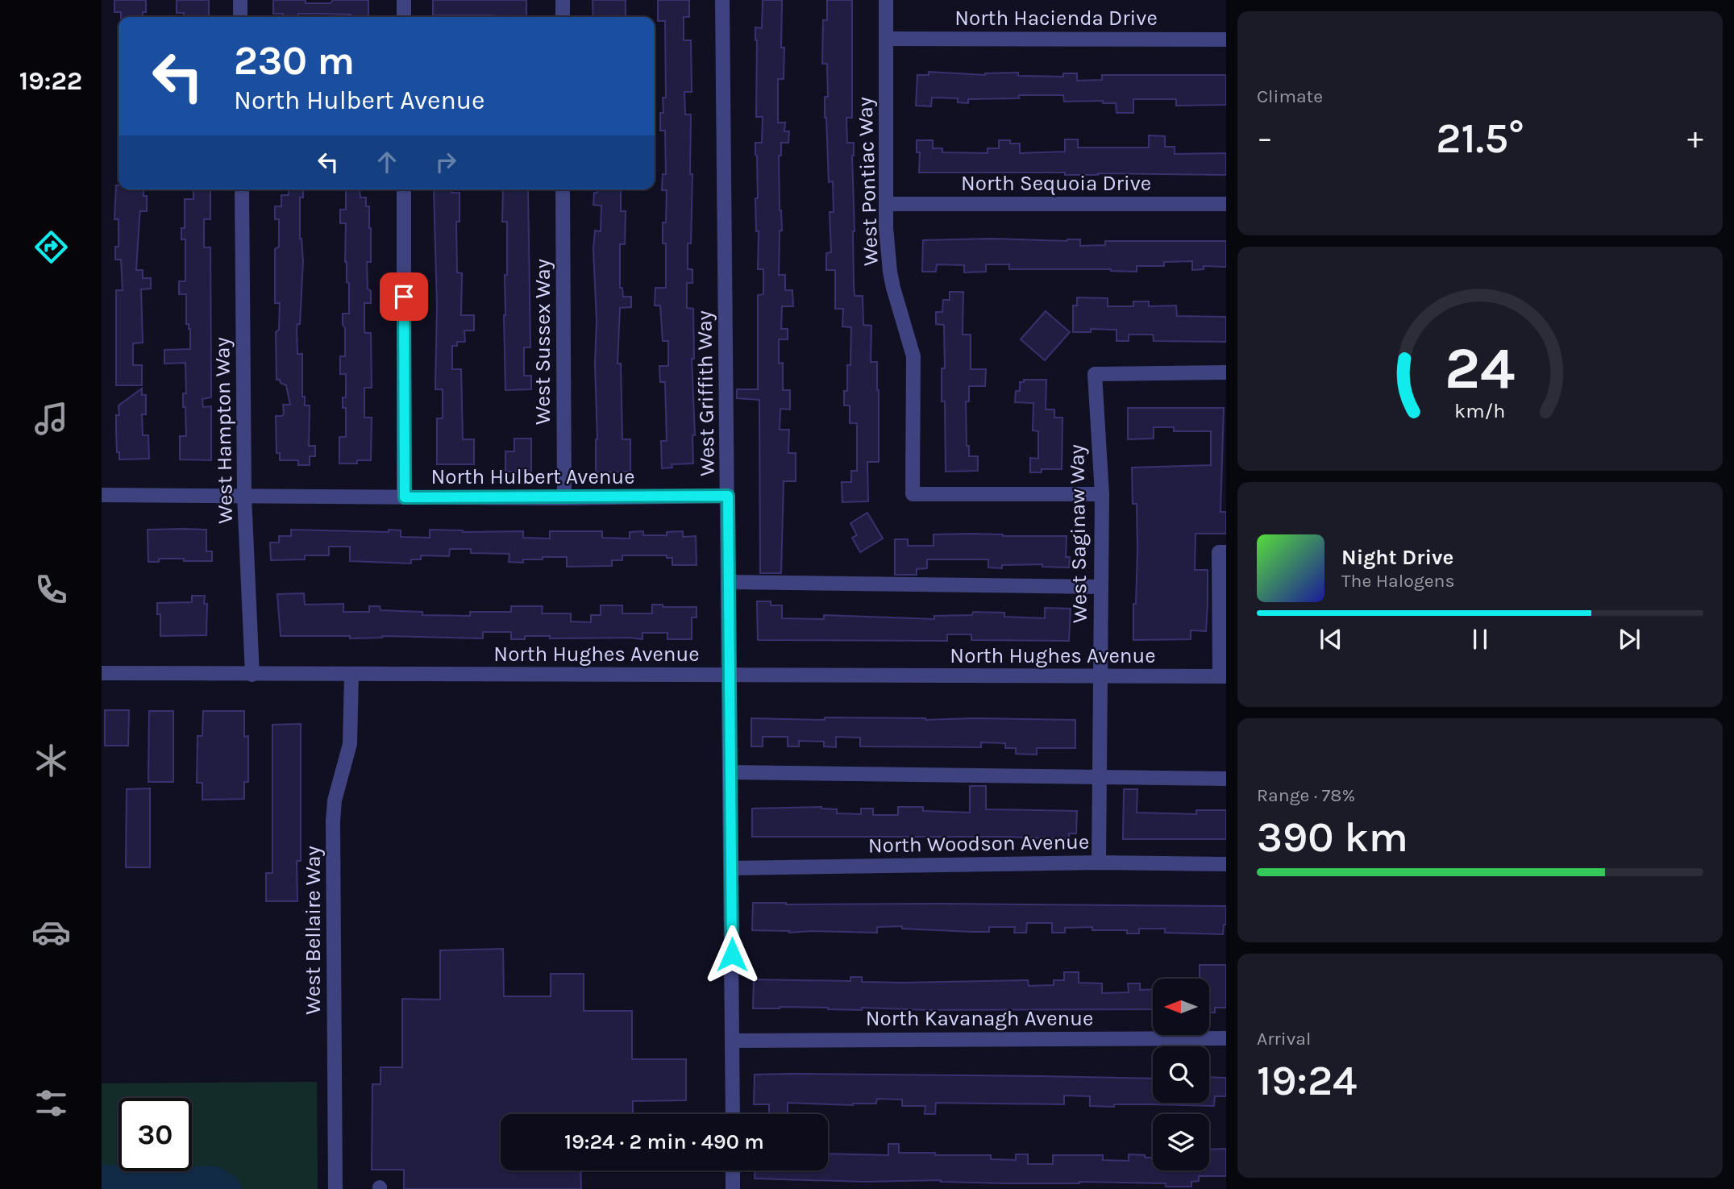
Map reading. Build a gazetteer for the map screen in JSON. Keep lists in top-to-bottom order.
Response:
{
  "streets": {
    "street": [
      "North Hacienda Drive",
      "West Pontiac Way",
      "North Sequoia Drive",
      "West Sussex Way",
      "West Griffith Way",
      "West Hampton Way",
      "North Hulbert Avenue",
      "West Saginaw Way",
      "North Hughes Avenue",
      "North Woodson Avenue",
      "West Bellaire Way",
      "North Kavanagh Avenue"
    ]
  },
  "crossings": [
    ["North Hacienda Drive", "West Pontiac Way"],
    ["West Pontiac Way", "North Sequoia Drive"],
    ["West Pontiac Way", "West Saginaw Way"],
    ["West Sussex Way", "North Hulbert Avenue"],
    ["West Griffith Way", "North Hulbert Avenue"],
    ["West Griffith Way", "North Hughes Avenue"],
    ["West Griffith Way", "North Woodson Avenue"],
    ["West Griffith Way", "North Kavanagh Avenue"],
    ["West Hampton Way", "North Hulbert Avenue"],
    ["West Hampton Way", "North Hughes Avenue"],
    ["West Saginaw Way", "North Hughes Avenue"],
    ["West Saginaw Way", "North Woodson Avenue"],
    ["North Hughes Avenue", "West Bellaire Way"]
  ],
  "north": "left",
  "page": {
    "tabs": "19:22",
    "tile": [
      "Climate",
      ["Range · 78%", "390 km"],
      ["Arrival", "19:24"]
    ],
    "turn": ["230 m", "North Hulbert Avenue"],
    "heat": ["−", "21.5°", "+"],
    "song": ["Night Drive", "The Halogens"],
    "limit": "30",
    "trip": "19:24 · 2 min · 490 m",
    "gauge": ["24", "km/h"]
  }
}
